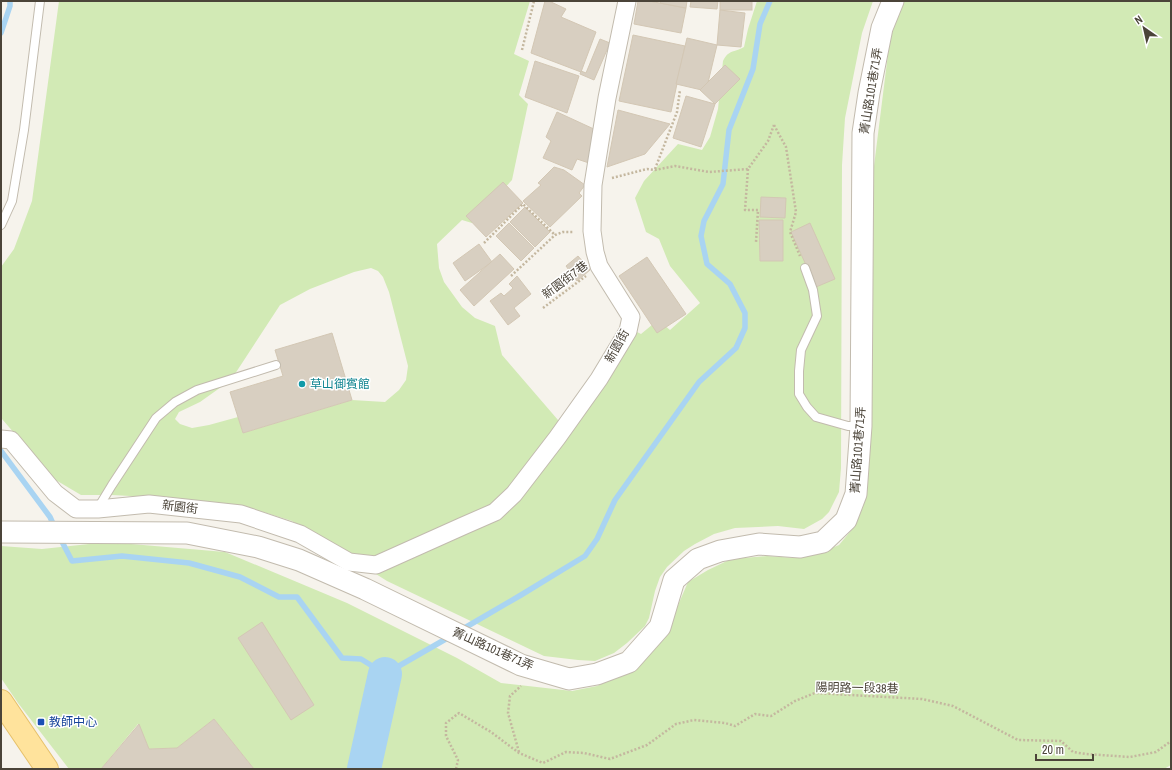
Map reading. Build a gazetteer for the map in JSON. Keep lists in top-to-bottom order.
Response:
{
  "streets": {
    "street": ["菁山路101巷71弄", "新園街"],
    "path": ["新園街7巷", "陽明路一段38巷"]
  },
  "crossings": [
    ["菁山路101巷71弄", "新園街"],
    ["新園街7巷", "新園街"]
  ],
  "places": {
    "other": ["草山御賓館"],
    "transit": ["教師中心"]
  },
  "scale_bar": "20 m",
  "north": "top left"
}
